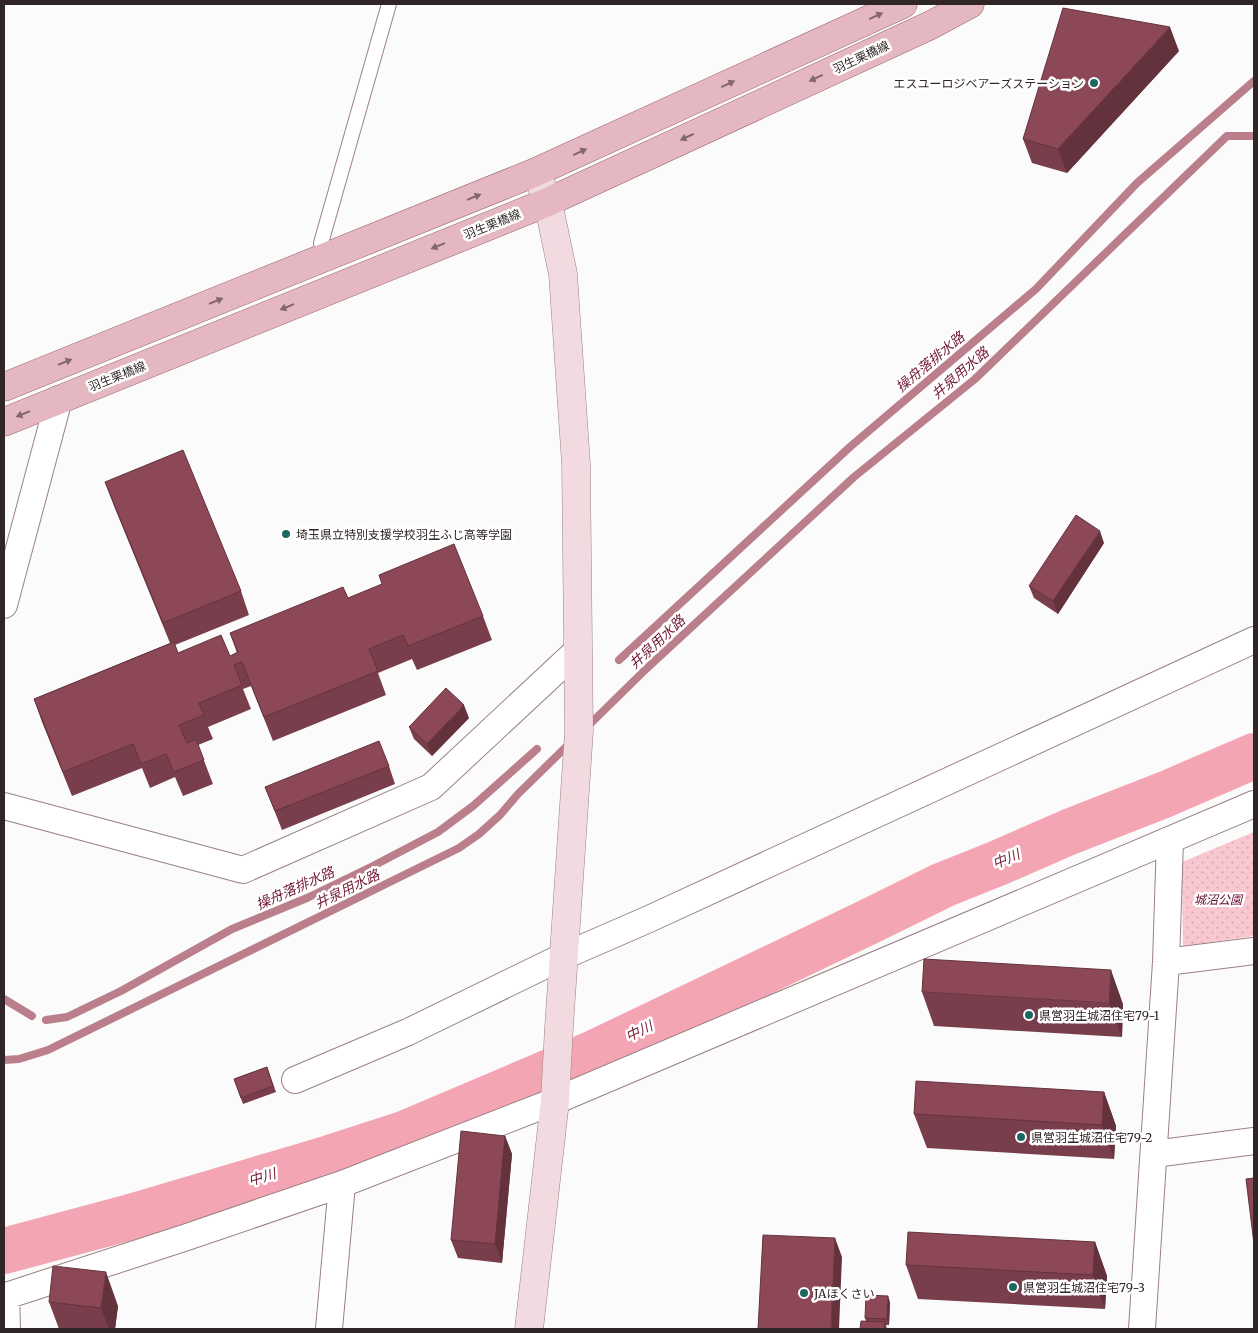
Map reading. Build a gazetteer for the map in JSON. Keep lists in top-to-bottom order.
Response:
{
  "streets": {
    "main road": ["羽生栗橋線"]
  },
  "water": ["操舟落排水路", "井泉用水路", "中川"],
  "parks": ["城沼公園"],
  "places": [
    "エスユーロジベアーズステーション",
    "埼玉県立特別支援学校羽生ふじ高等学園",
    "県営羽生城沼住宅79-1",
    "県営羽生城沼住宅79-2",
    "県営羽生城沼住宅79-3",
    "JAほくさい"
  ]
}
